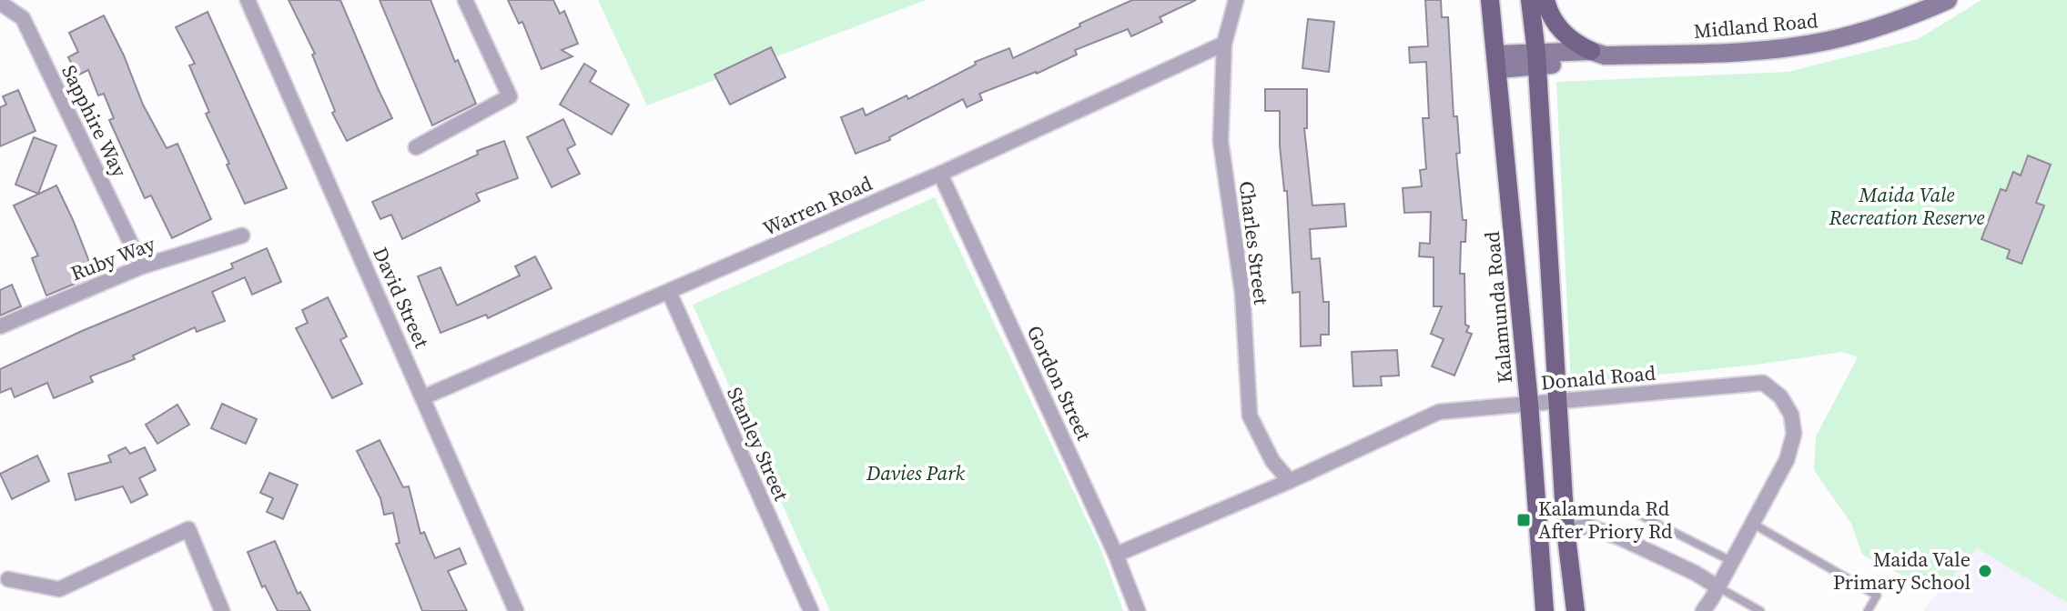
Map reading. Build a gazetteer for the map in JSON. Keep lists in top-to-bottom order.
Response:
{
  "streets": {
    "main road": ["Midland Road", "Kalamunda Road"],
    "street": [
      "Sapphire Way",
      "Warren Road",
      "Charles Street",
      "Ruby Way",
      "David Street",
      "Donald Road",
      "Gordon Street",
      "Stanley Street"
    ]
  },
  "crossings": [
    ["Midland Road", "Kalamunda Road"],
    ["Sapphire Way", "Ruby Way"],
    ["Warren Road", "Charles Street"],
    ["Warren Road", "David Street"],
    ["Warren Road", "Gordon Street"],
    ["Warren Road", "Stanley Street"],
    ["Charles Street", "Donald Road"],
    ["Kalamunda Road", "Donald Road"],
    ["Donald Road", "Gordon Street"]
  ],
  "parks": ["Maida Vale Recreation Reserve", "Davies Park"],
  "places": {
    "transit": ["Kalamunda Rd After Priory Rd"],
    "other": ["Maida Vale Primary School"]
  }
}
